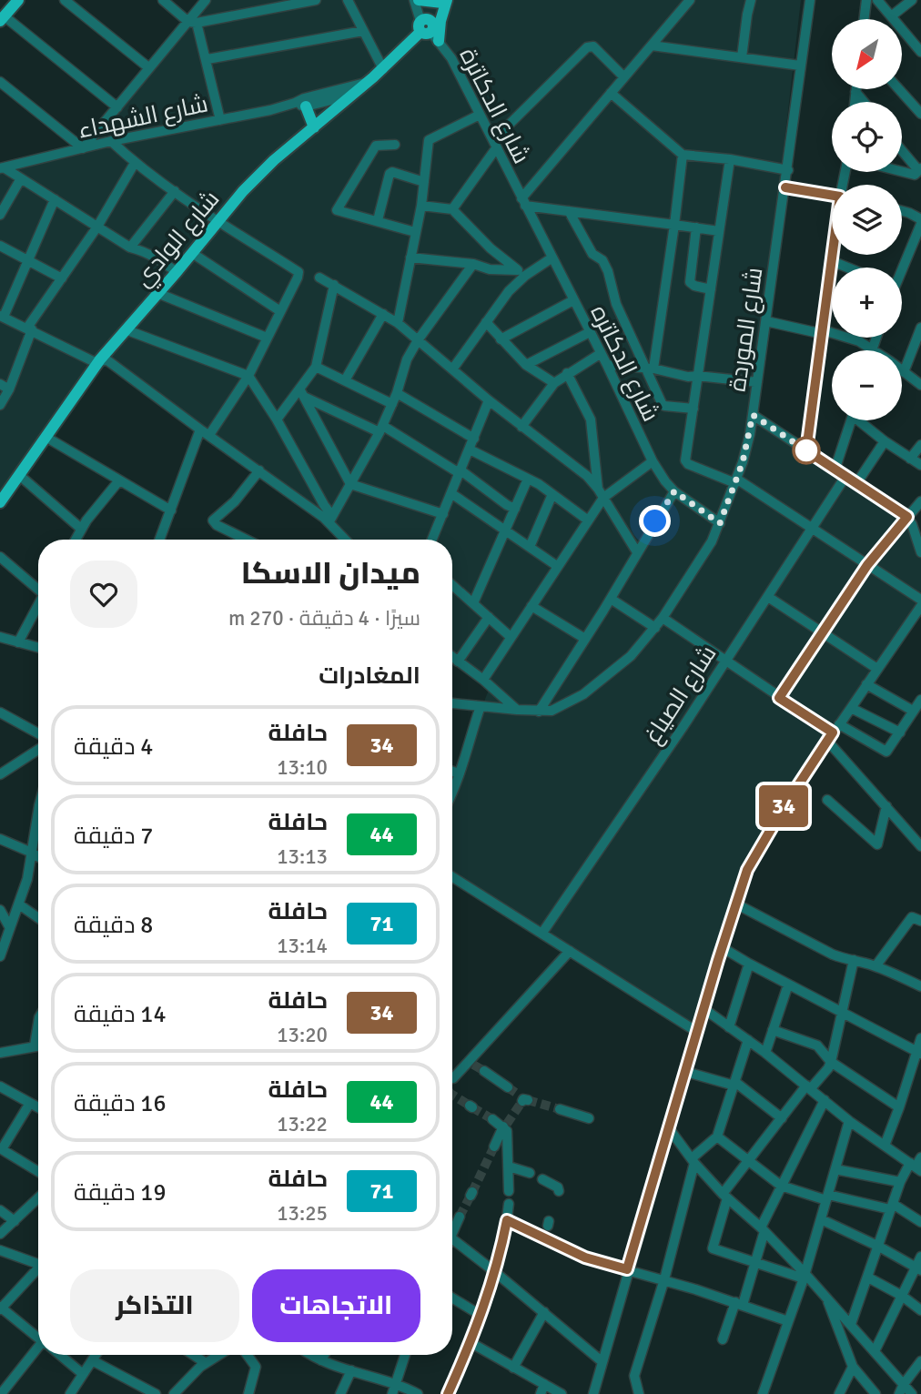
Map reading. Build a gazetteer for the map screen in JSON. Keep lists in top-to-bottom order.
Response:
{
  "streets": {
    "main road": ["شارع الوادي"],
    "street": [
      "شارع الدكاترة",
      "شارع الشهداء",
      "شارع الموردة",
      "شارع الدكاتره",
      "شارع الصياغ"
    ]
  },
  "crossings": [
    ["شارع الدكاترة", "شارع الوادي"],
    ["شارع الدكاترة", "شارع الدكاتره"],
    ["شارع الشهداء", "شارع الوادي"],
    ["شارع الموردة", "شارع الدكاتره"]
  ],
  "lines": ["bus line 34"],
  "north": "bottom left",
  "page": {
    "on_map": "34",
    "map_buttons": ["+", "−"],
    "heading": [
      ["ميدان الاسكا", "سيرًا · 4 دقيقة · 270 m"],
      "المغادرات"
    ],
    "list": [
      {
        "mark": "34",
        "name": "حافلة",
        "note": "13:10",
        "value": "4 دقيقة"
      },
      {
        "mark": "44",
        "name": "حافلة",
        "note": "13:13",
        "value": "7 دقيقة"
      },
      {
        "mark": "71",
        "name": "حافلة",
        "note": "13:14",
        "value": "8 دقيقة"
      },
      {
        "mark": "34",
        "name": "حافلة",
        "note": "13:20",
        "value": "14 دقيقة"
      },
      {
        "mark": "44",
        "name": "حافلة",
        "note": "13:22",
        "value": "16 دقيقة"
      },
      {
        "mark": "71",
        "name": "حافلة",
        "note": "13:25",
        "value": "19 دقيقة"
      }
    ],
    "buttons": ["الاتجاهات", "التذاكر"]
  }
}
